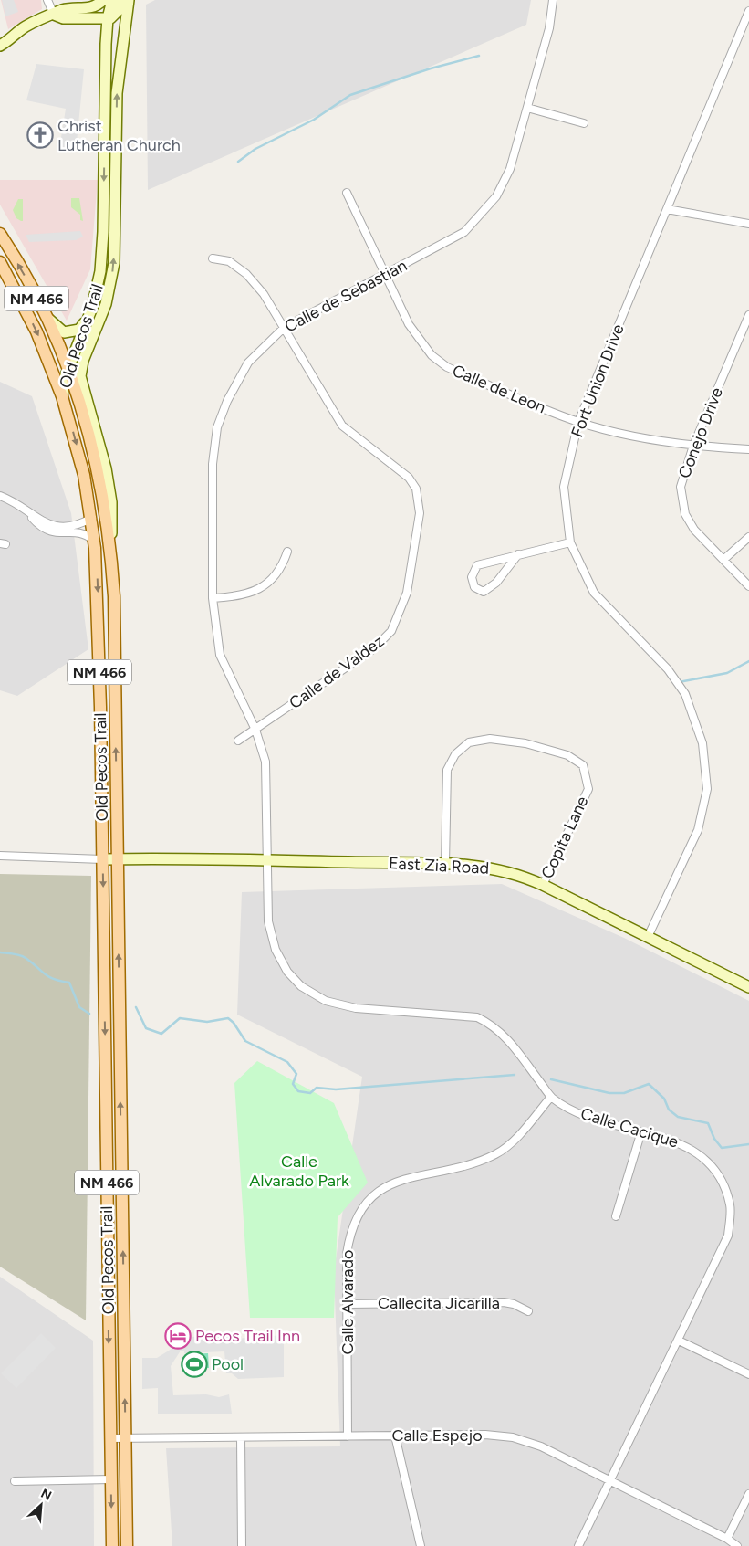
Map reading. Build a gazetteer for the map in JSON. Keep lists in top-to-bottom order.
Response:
{
  "streets": {
    "main road": ["NM 466", "Old Pecos Trail", "East Zia Road"],
    "street": [
      "Calle de Sebastian",
      "Fort Union Drive",
      "Calle de Leon",
      "Conejo Drive",
      "Calle de Valdez",
      "Copita Lane",
      "Calle Cacique",
      "Calle Alvarado",
      "Callecita Jicarilla",
      "Calle Espejo"
    ]
  },
  "crossings": [
    ["Calle de Sebastian", "Calle de Leon"],
    ["Calle de Sebastian", "Calle de Valdez"],
    ["Calle de Sebastian", "East Zia Road"],
    ["Calle de Sebastian", "Calle Cacique"],
    ["NM 466", "Old Pecos Trail"],
    ["Old Pecos Trail", "East Zia Road"],
    ["Old Pecos Trail", "Calle Espejo"],
    ["Fort Union Drive", "Calle de Leon"],
    ["Fort Union Drive", "East Zia Road"],
    ["Calle de Leon", "Conejo Drive"],
    ["Copita Lane", "East Zia Road"],
    ["East Zia Road", "Calle Cacique"],
    ["Calle Cacique", "Calle Alvarado"],
    ["Calle Cacique", "Calle Espejo"],
    ["Calle Alvarado", "Callecita Jicarilla"],
    ["Calle Alvarado", "Calle Espejo"]
  ],
  "parks": ["Calle Alvarado Park"],
  "places": {
    "church": ["Christ Lutheran Church"],
    "hotel": ["Pecos Trail Inn"],
    "sports": ["Pool"]
  },
  "north": "top right"
}
